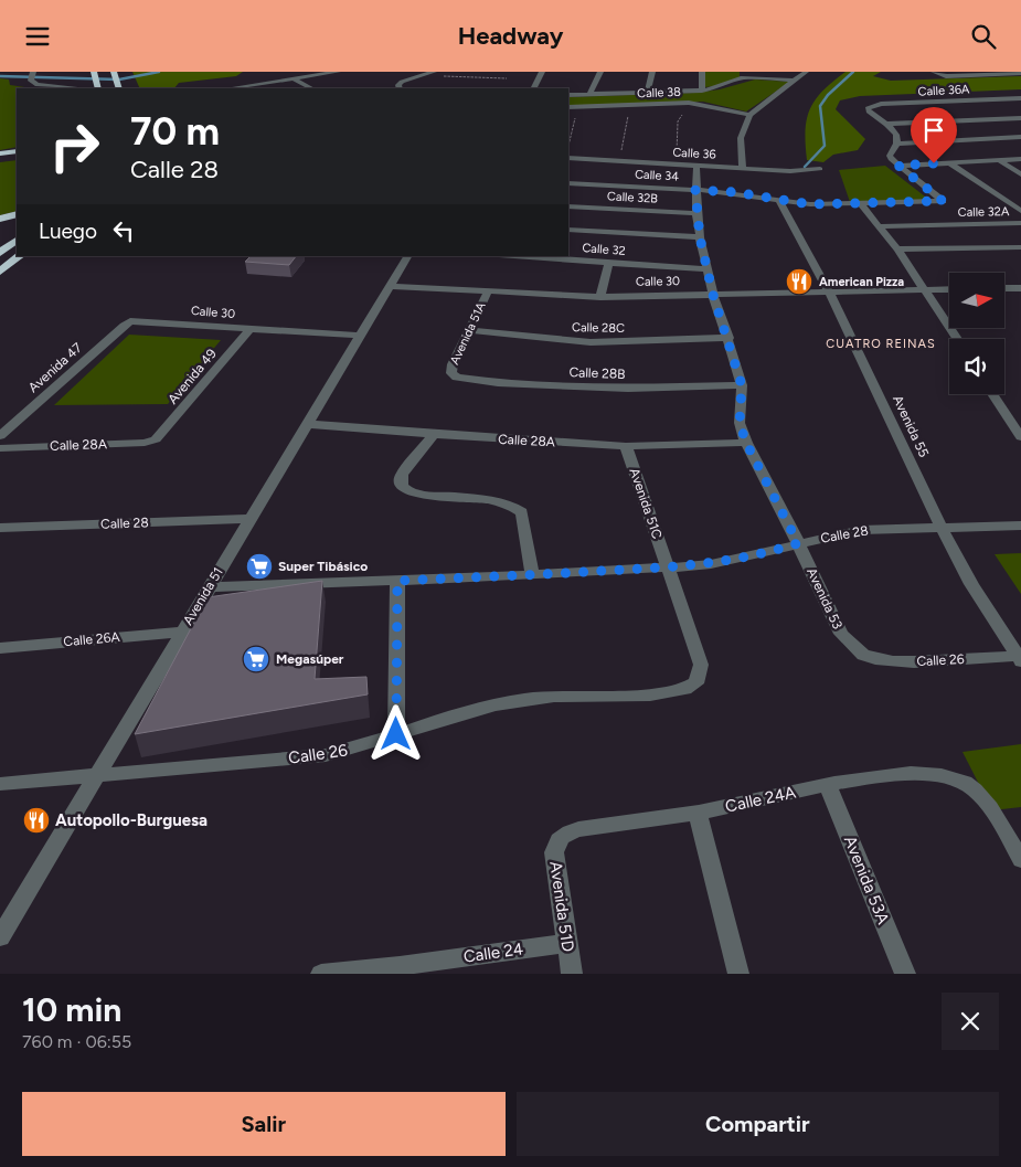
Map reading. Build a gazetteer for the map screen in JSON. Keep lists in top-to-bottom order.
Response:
{
  "streets": {
    "street": [
      "Calle 36A",
      "Calle 38",
      "Calle 36",
      "Calle 34",
      "Calle 32B",
      "Calle 32A",
      "Calle 32",
      "Calle 30",
      "Calle 28C",
      "Avenida 51A",
      "Avenida 47",
      "Calle 28B",
      "Avenida 49",
      "Avenida 55",
      "Calle 28A",
      "Avenida 51C",
      "Calle 28",
      "Avenida 51",
      "Avenida 53",
      "Calle 26A",
      "Calle 26",
      "Calle 24A",
      "Avenida 53A",
      "Avenida 51D",
      "Calle 24"
    ]
  },
  "crossings": [
    ["Calle 36", "Avenida 53"],
    ["Calle 34", "Avenida 55"],
    ["Calle 34", "Avenida 53"],
    ["Calle 32B", "Avenida 53"],
    ["Calle 32", "Avenida 53"],
    ["Calle 30", "Avenida 51A"],
    ["Calle 30", "Avenida 47"],
    ["Calle 30", "Avenida 49"],
    ["Calle 30", "Avenida 55"],
    ["Calle 30", "Avenida 51"],
    ["Calle 30", "Avenida 53"],
    ["Calle 28C", "Avenida 51A"],
    ["Calle 28C", "Avenida 53"],
    ["Avenida 51A", "Calle 28B"],
    ["Calle 28B", "Avenida 53"],
    ["Avenida 49", "Calle 28A"],
    ["Avenida 55", "Calle 28"],
    ["Avenida 55", "Calle 26"],
    ["Calle 28A", "Avenida 51C"],
    ["Calle 28A", "Avenida 51"],
    ["Calle 28A", "Avenida 53"],
    ["Avenida 51C", "Calle 28"],
    ["Avenida 51C", "Calle 26"],
    ["Calle 28", "Avenida 51"],
    ["Calle 28", "Avenida 53"],
    ["Avenida 51", "Calle 26A"],
    ["Avenida 51", "Calle 26"],
    ["Avenida 53", "Calle 26"],
    ["Calle 24A", "Avenida 53A"],
    ["Calle 24A", "Avenida 51D"],
    ["Avenida 51D", "Calle 24"]
  ],
  "districts": ["CUATRO REINAS"],
  "places": {
    "restaurant": ["American Pizza", "Autopollo-Burguesa"],
    "supermarket": ["Super Tibásico", "Megasúper"]
  },
  "north": "right",
  "page": {
    "header": "Headway",
    "turn": ["70 m", "Calle 28"],
    "then": "Luego",
    "heading": ["10 min", "760 m · 06:55"],
    "buttons": ["Salir", "Compartir"]
  }
}
